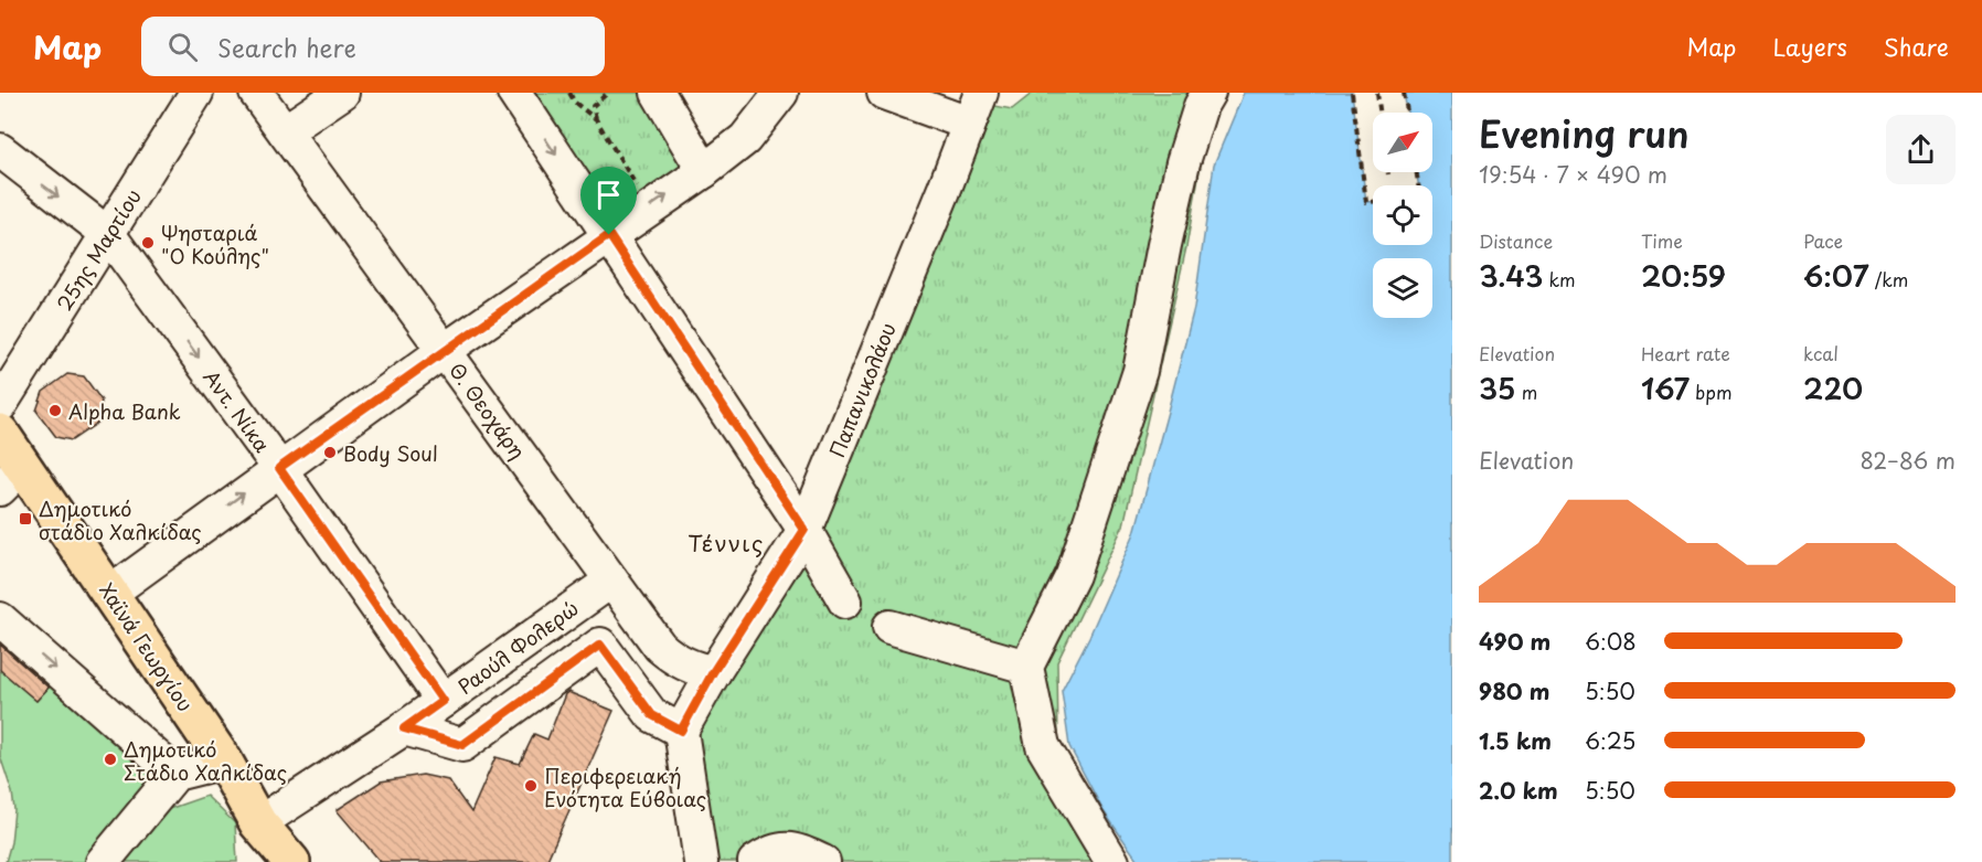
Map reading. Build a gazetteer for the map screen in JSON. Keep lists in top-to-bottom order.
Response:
{
  "streets": {
    "main road": ["Χαϊνά Γεωργίου"],
    "street": [
      "25ης Μαρτίου",
      "Παπανικολάου",
      "Αντ. Νίκα",
      "Θ. Θεοχάρη",
      "Ραούλ Φολερώ"
    ]
  },
  "crossings": [
    ["25ης Μαρτίου", "Αντ. Νίκα"],
    ["Παπανικολάου", "Θ. Θεοχάρη"],
    ["Αντ. Νίκα", "Ραούλ Φολερώ"],
    ["Θ. Θεοχάρη", "Ραούλ Φολερώ"],
    ["Χαϊνά Γεωργίου", "Ραούλ Φολερώ"]
  ],
  "one_way": ["Αντ. Νίκα"],
  "districts": ["Τέννις"],
  "places": {
    "other": [
      "Ψησταριά \"Ο Κούλης\"",
      "Alpha Bank",
      "Body Soul",
      "Δημοτικό Στάδιο Χαλκίδας",
      "Περιφερειακή Ενότητα Εύβοιας"
    ],
    "transit": ["Δημοτικό στάδιο Χαλκίδας"]
  },
  "north": "top right",
  "page": {
    "header": "Map",
    "search": "Search here",
    "nav": ["Map", "Layers", "Share"],
    "heading": ["Evening run", "19:54 · 7 × 490 m"],
    "stats": [
      ["Distance", "3.43 km"],
      ["Time", "20:59"],
      ["Pace", "6:07 /km"],
      ["Elevation", "35 m"],
      ["Heart rate", "167 bpm"],
      ["kcal", "220"]
    ],
    "chart": ["Elevation", "82–86 m"],
    "list": [
      {
        "name": "490 m",
        "note": "6:08"
      },
      {
        "name": "980 m",
        "note": "5:50"
      },
      {
        "name": "1.5 km",
        "note": "6:25"
      },
      {
        "name": "2.0 km",
        "note": "5:50"
      }
    ]
  }
}
